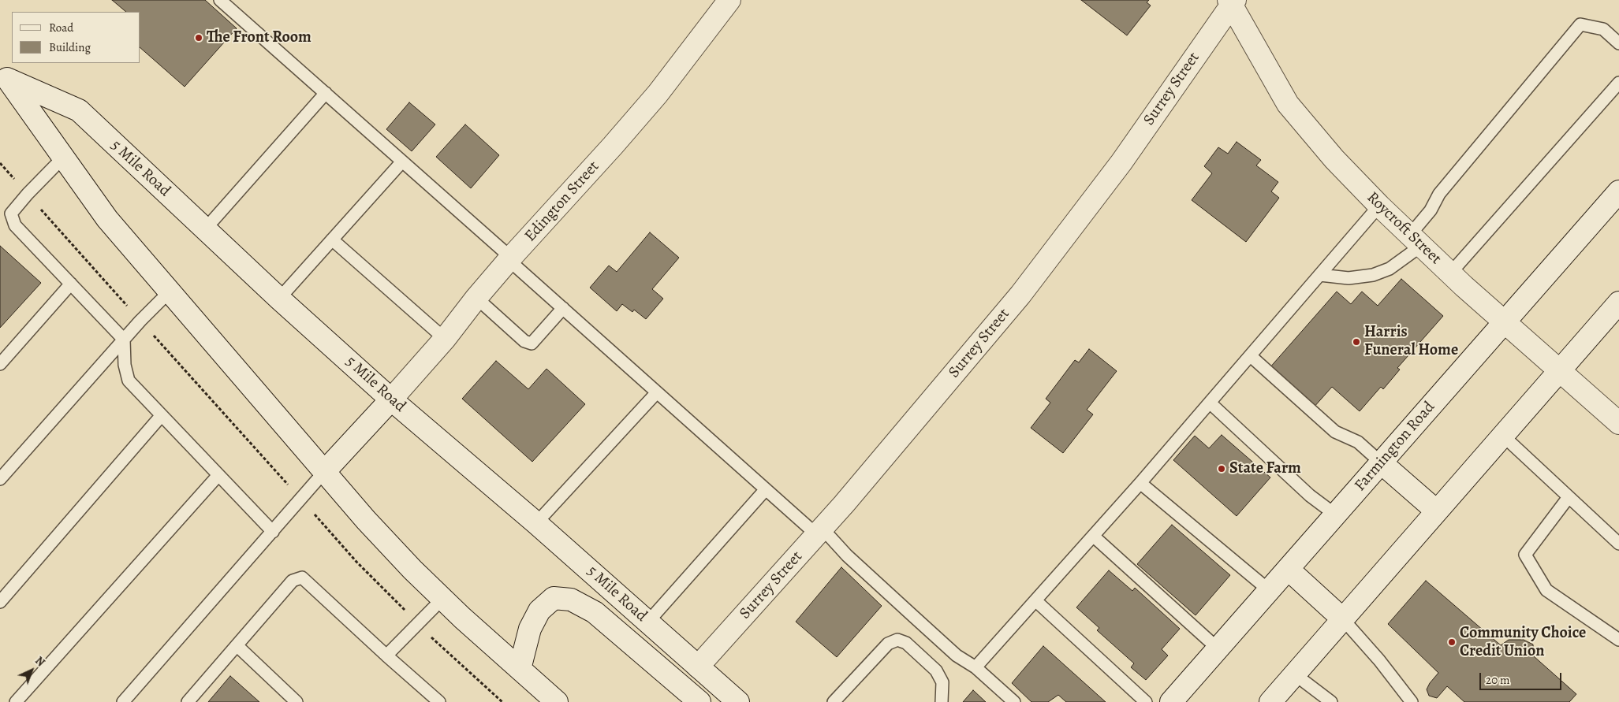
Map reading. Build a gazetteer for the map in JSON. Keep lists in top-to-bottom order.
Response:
{
  "streets": {
    "main road": [
      "Surrey Street",
      "5 Mile Road",
      "Edington Street",
      "Roycroft Street",
      "Farmington Road"
    ]
  },
  "crossings": [
    ["Surrey Street", "5 Mile Road"],
    ["Surrey Street", "Roycroft Street"],
    ["5 Mile Road", "Edington Street"],
    ["Roycroft Street", "Farmington Road"]
  ],
  "places": [
    "The Front Room",
    "Harris Funeral Home",
    "State Farm",
    "Community Choice Credit Union"
  ],
  "legend": ["Road", "Building"],
  "scale_bar": "20 m",
  "north": "top right"
}
